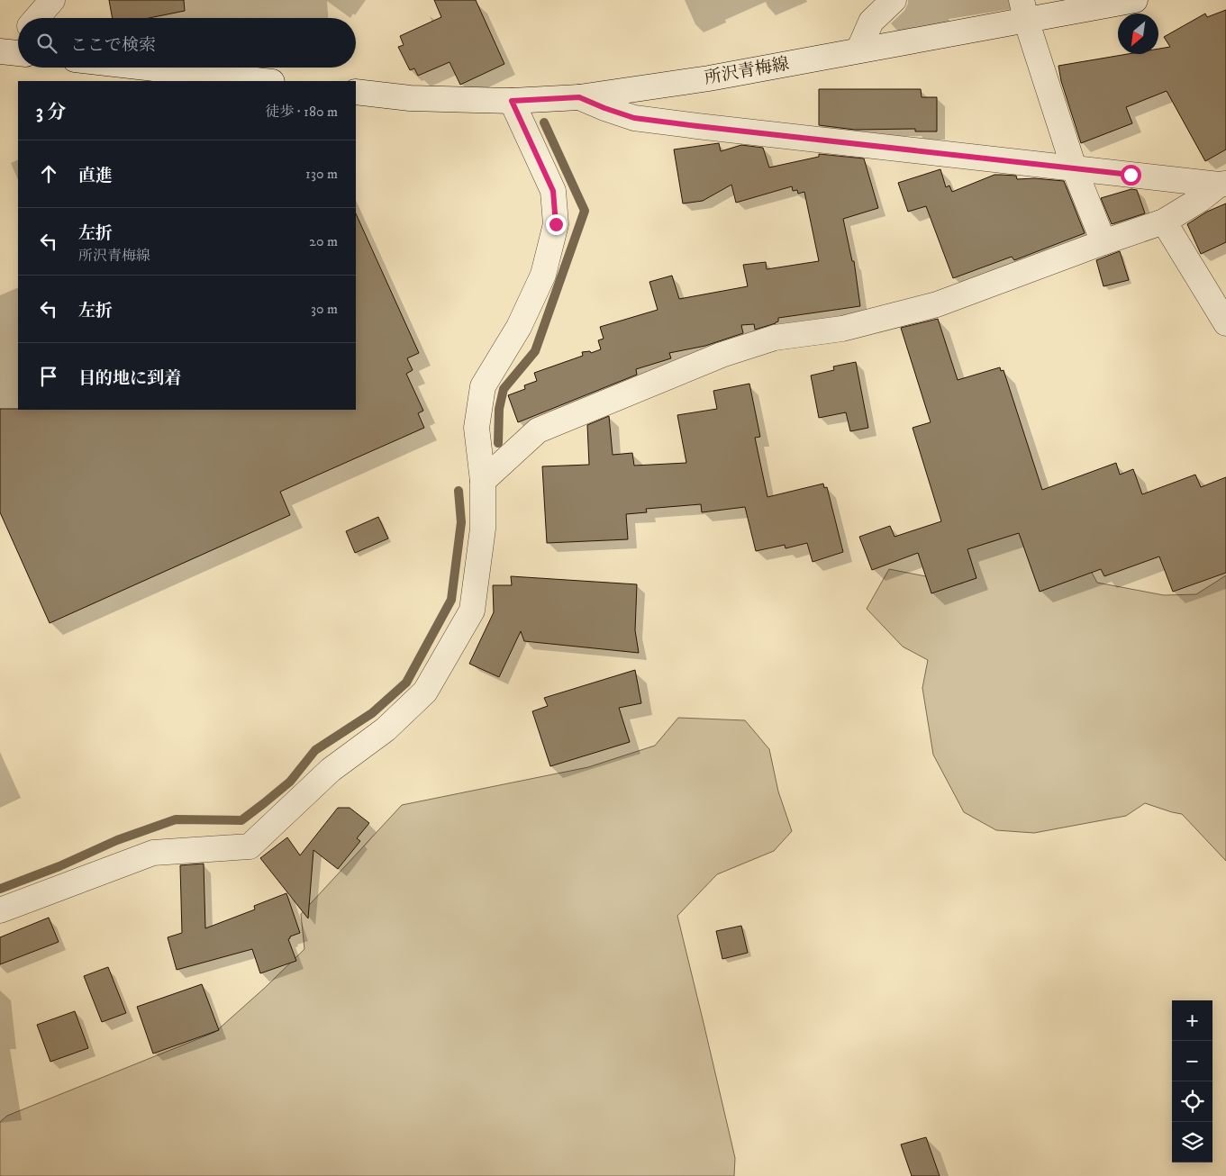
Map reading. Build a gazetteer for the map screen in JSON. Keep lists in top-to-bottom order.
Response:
{
  "streets": {
    "street": ["所沢青梅線"]
  },
  "north": "bottom left",
  "page": {
    "search": "ここで検索",
    "heading": ["3 分", "徒歩 · 180 m"],
    "list": [
      ["直進", "130 m"],
      ["左折", "所沢青梅線", "20 m"],
      ["左折", "30 m"],
      "目的地に到着"
    ],
    "map_buttons": ["+", "−"]
  }
}
